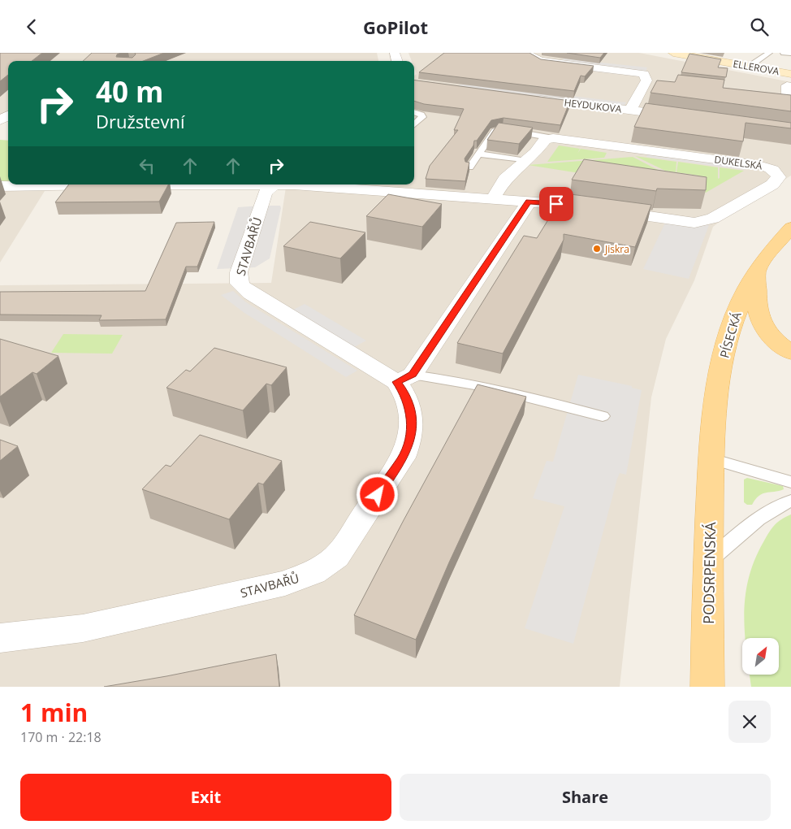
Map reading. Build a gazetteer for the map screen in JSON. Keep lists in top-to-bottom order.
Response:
{
  "streets": {
    "main road": ["PÍSECKÁ", "PODSRPENSKÁ"],
    "street": [
      "ELLEROVA",
      "HEYDUKOVA",
      "DUKELSKÁ",
      "STAVBAŘŮ"
    ]
  },
  "crossings": [
    ["PÍSECKÁ", "PODSRPENSKÁ"]
  ],
  "places": ["Jiskra"],
  "north": "top right",
  "page": {
    "header": "GoPilot",
    "turn": ["40 m", "Družstevní"],
    "heading": ["1 min", "170 m · 22:18"],
    "buttons": ["Exit", "Share"]
  }
}
